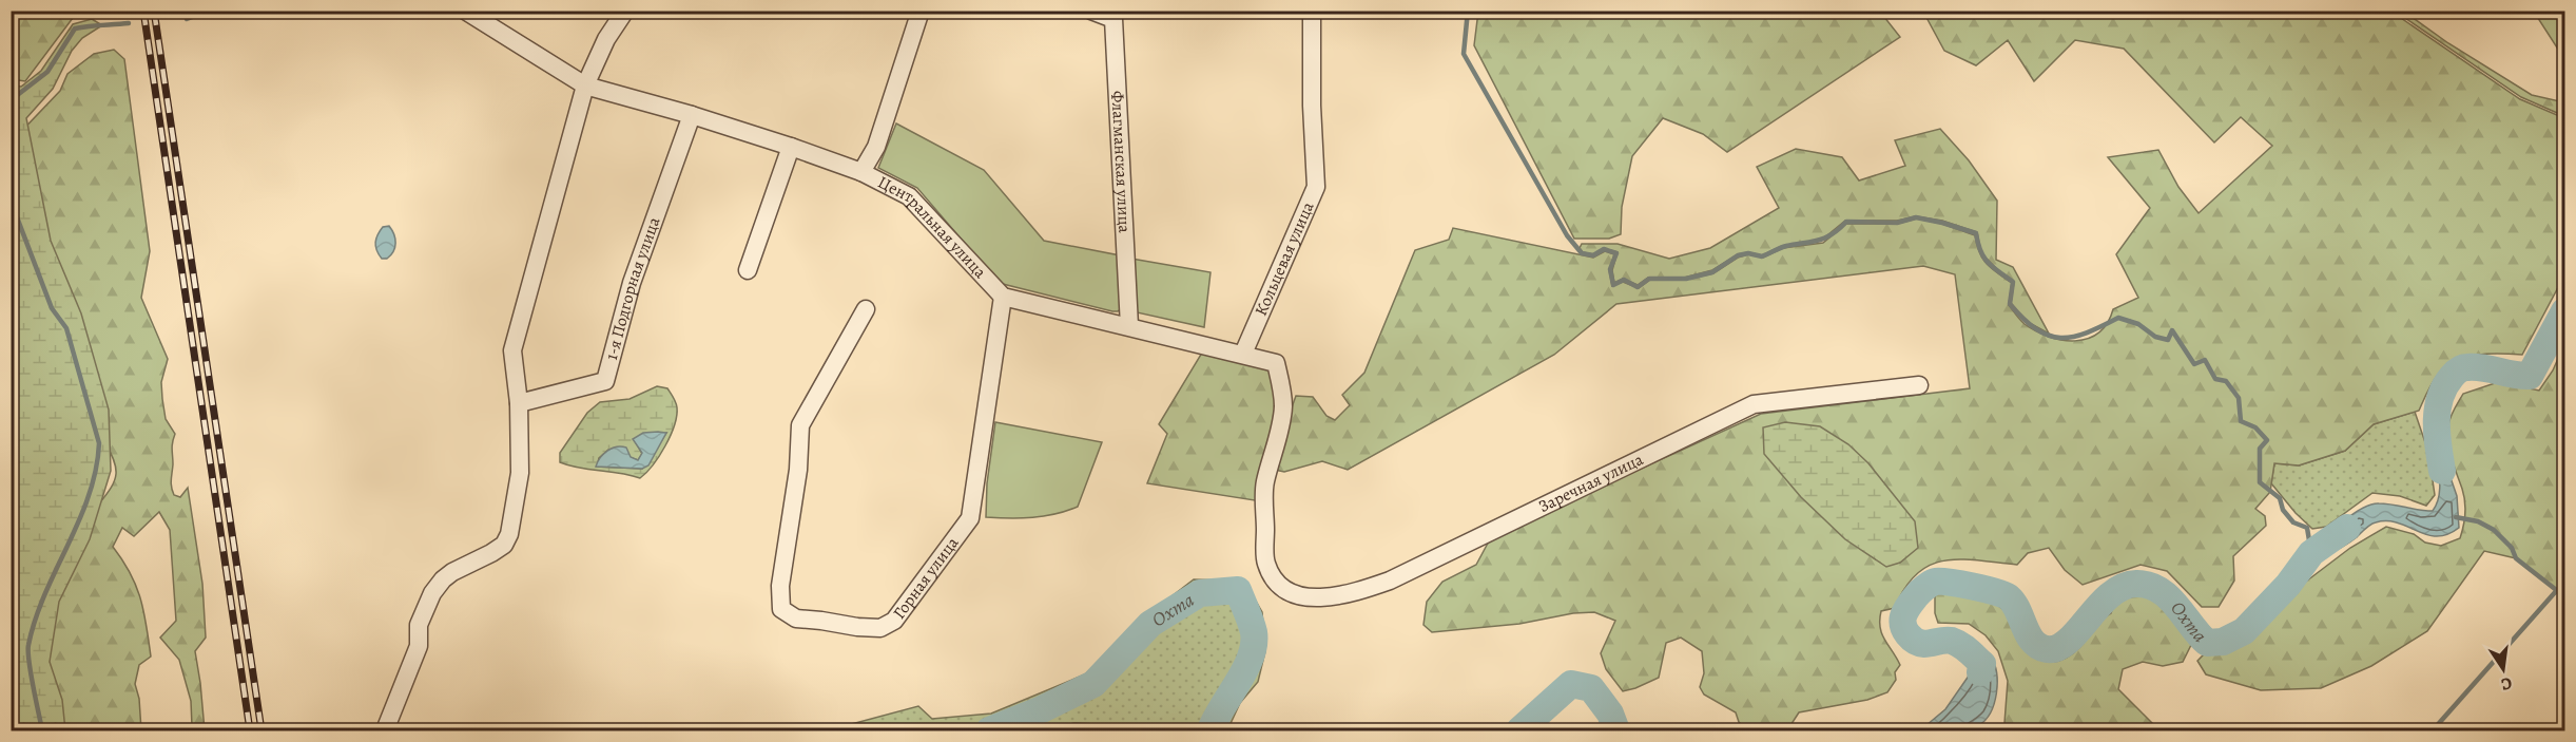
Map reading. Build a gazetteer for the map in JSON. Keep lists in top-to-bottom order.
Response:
{
  "streets": {
    "street": [
      "Флагманская улица",
      "Центральная улица",
      "Кольцевая улица",
      "1-я Подгорная улица",
      "Заречная улица",
      "Горная улица"
    ]
  },
  "crossings": [
    ["Центральная улица", "1-я Подгорная улица"],
    ["Центральная улица", "Горная улица"],
    ["Кольцевая улица", "Заречная улица"]
  ],
  "water": ["Охта"],
  "north": "bottom"
}
